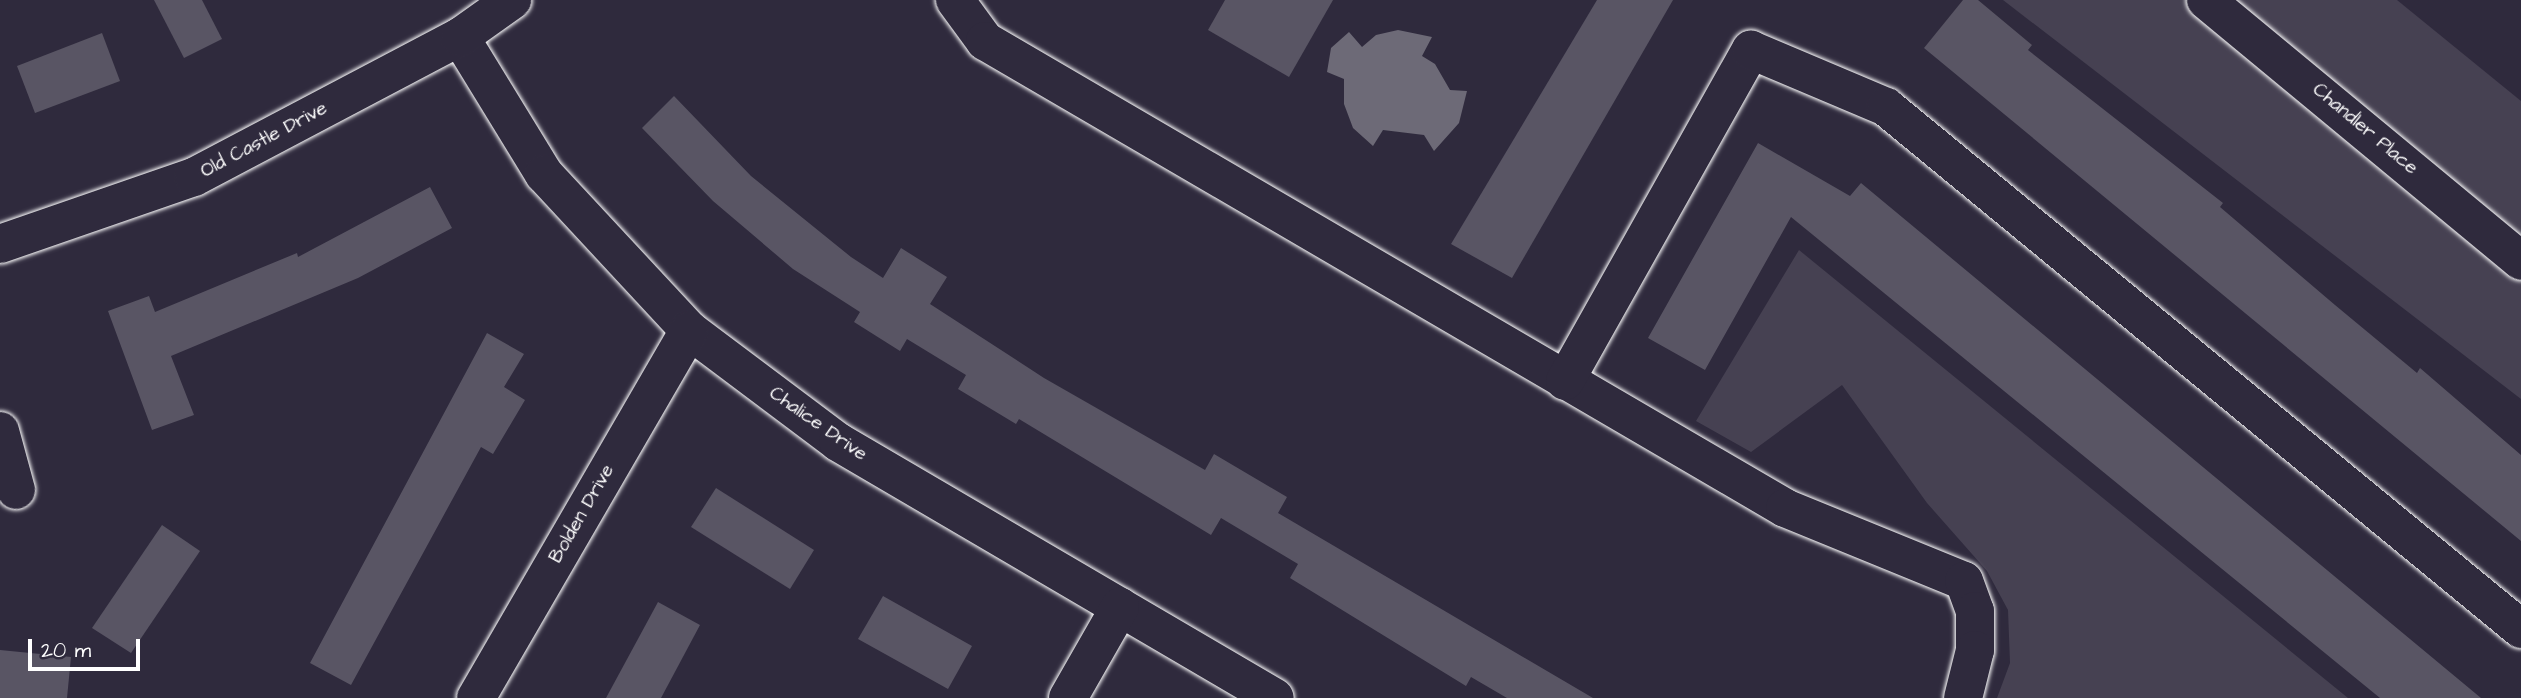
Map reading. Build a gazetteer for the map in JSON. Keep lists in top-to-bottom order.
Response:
{
  "streets": {
    "street": [
      "Chandler Place",
      "Old Castle Drive",
      "Chalice Drive",
      "Bolden Drive"
    ]
  },
  "crossings": [
    ["Old Castle Drive", "Chalice Drive"],
    ["Chalice Drive", "Bolden Drive"]
  ],
  "scale_bar": "20 m"
}
